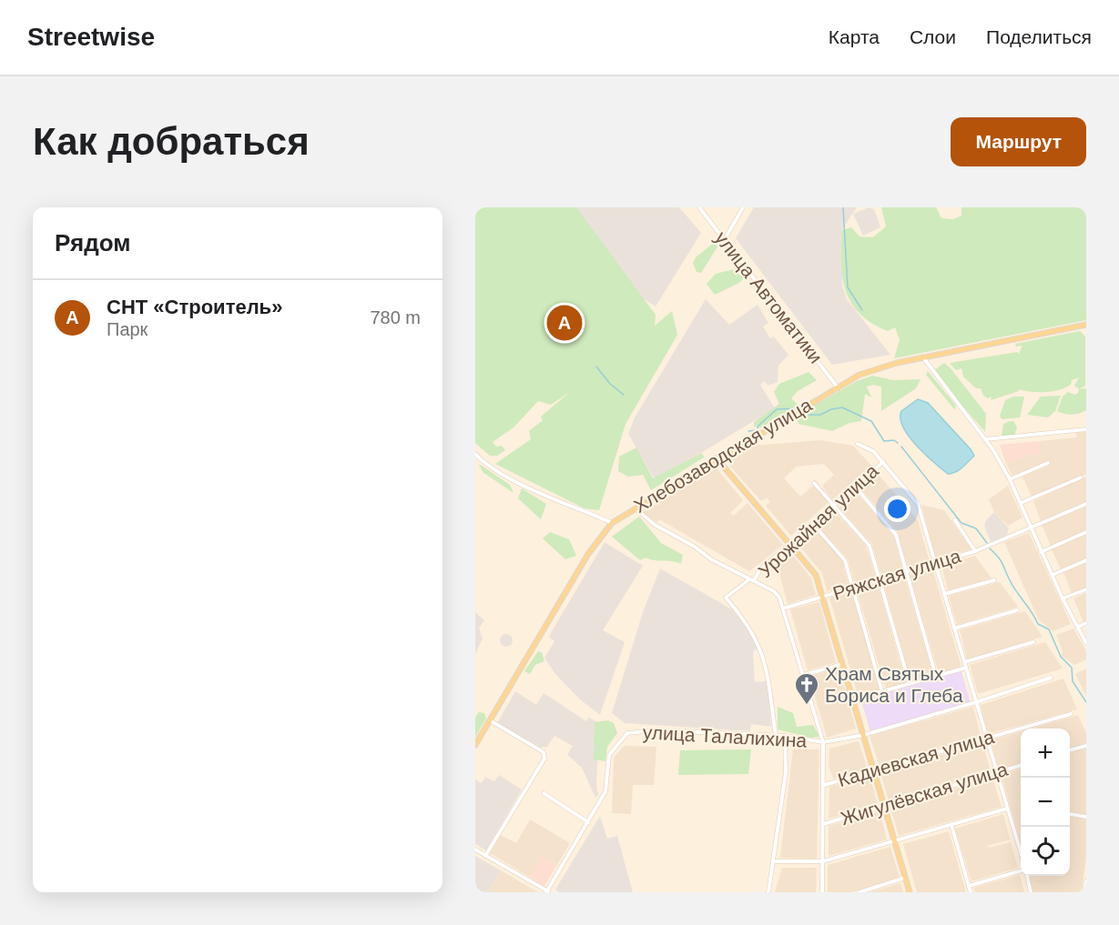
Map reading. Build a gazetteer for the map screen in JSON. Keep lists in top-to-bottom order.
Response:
{
  "streets": {
    "main road": ["Хлебозаводская улица"],
    "street": [
      "улица Автоматики",
      "Урожайная улица",
      "Ряжская улица",
      "улица Талалихина",
      "Кадиевская улица",
      "Жигулёвская улица"
    ]
  },
  "crossings": [
    ["улица Автоматики", "Хлебозаводская улица"],
    ["Урожайная улица", "улица Талалихина"]
  ],
  "places": {
    "church": ["Храм Святых Бориса и Глеба"]
  },
  "page": {
    "header": "Streetwise",
    "nav": ["Карта", "Слои", "Поделиться"],
    "buttons": "Маршрут",
    "title": "Как добраться",
    "heading": "Рядом",
    "list": [
      {
        "mark": "A",
        "name": "СНТ «Строитель»",
        "note": "Парк",
        "value": "780 m"
      }
    ],
    "pins": "A",
    "map_buttons": ["+", "−"]
  }
}
